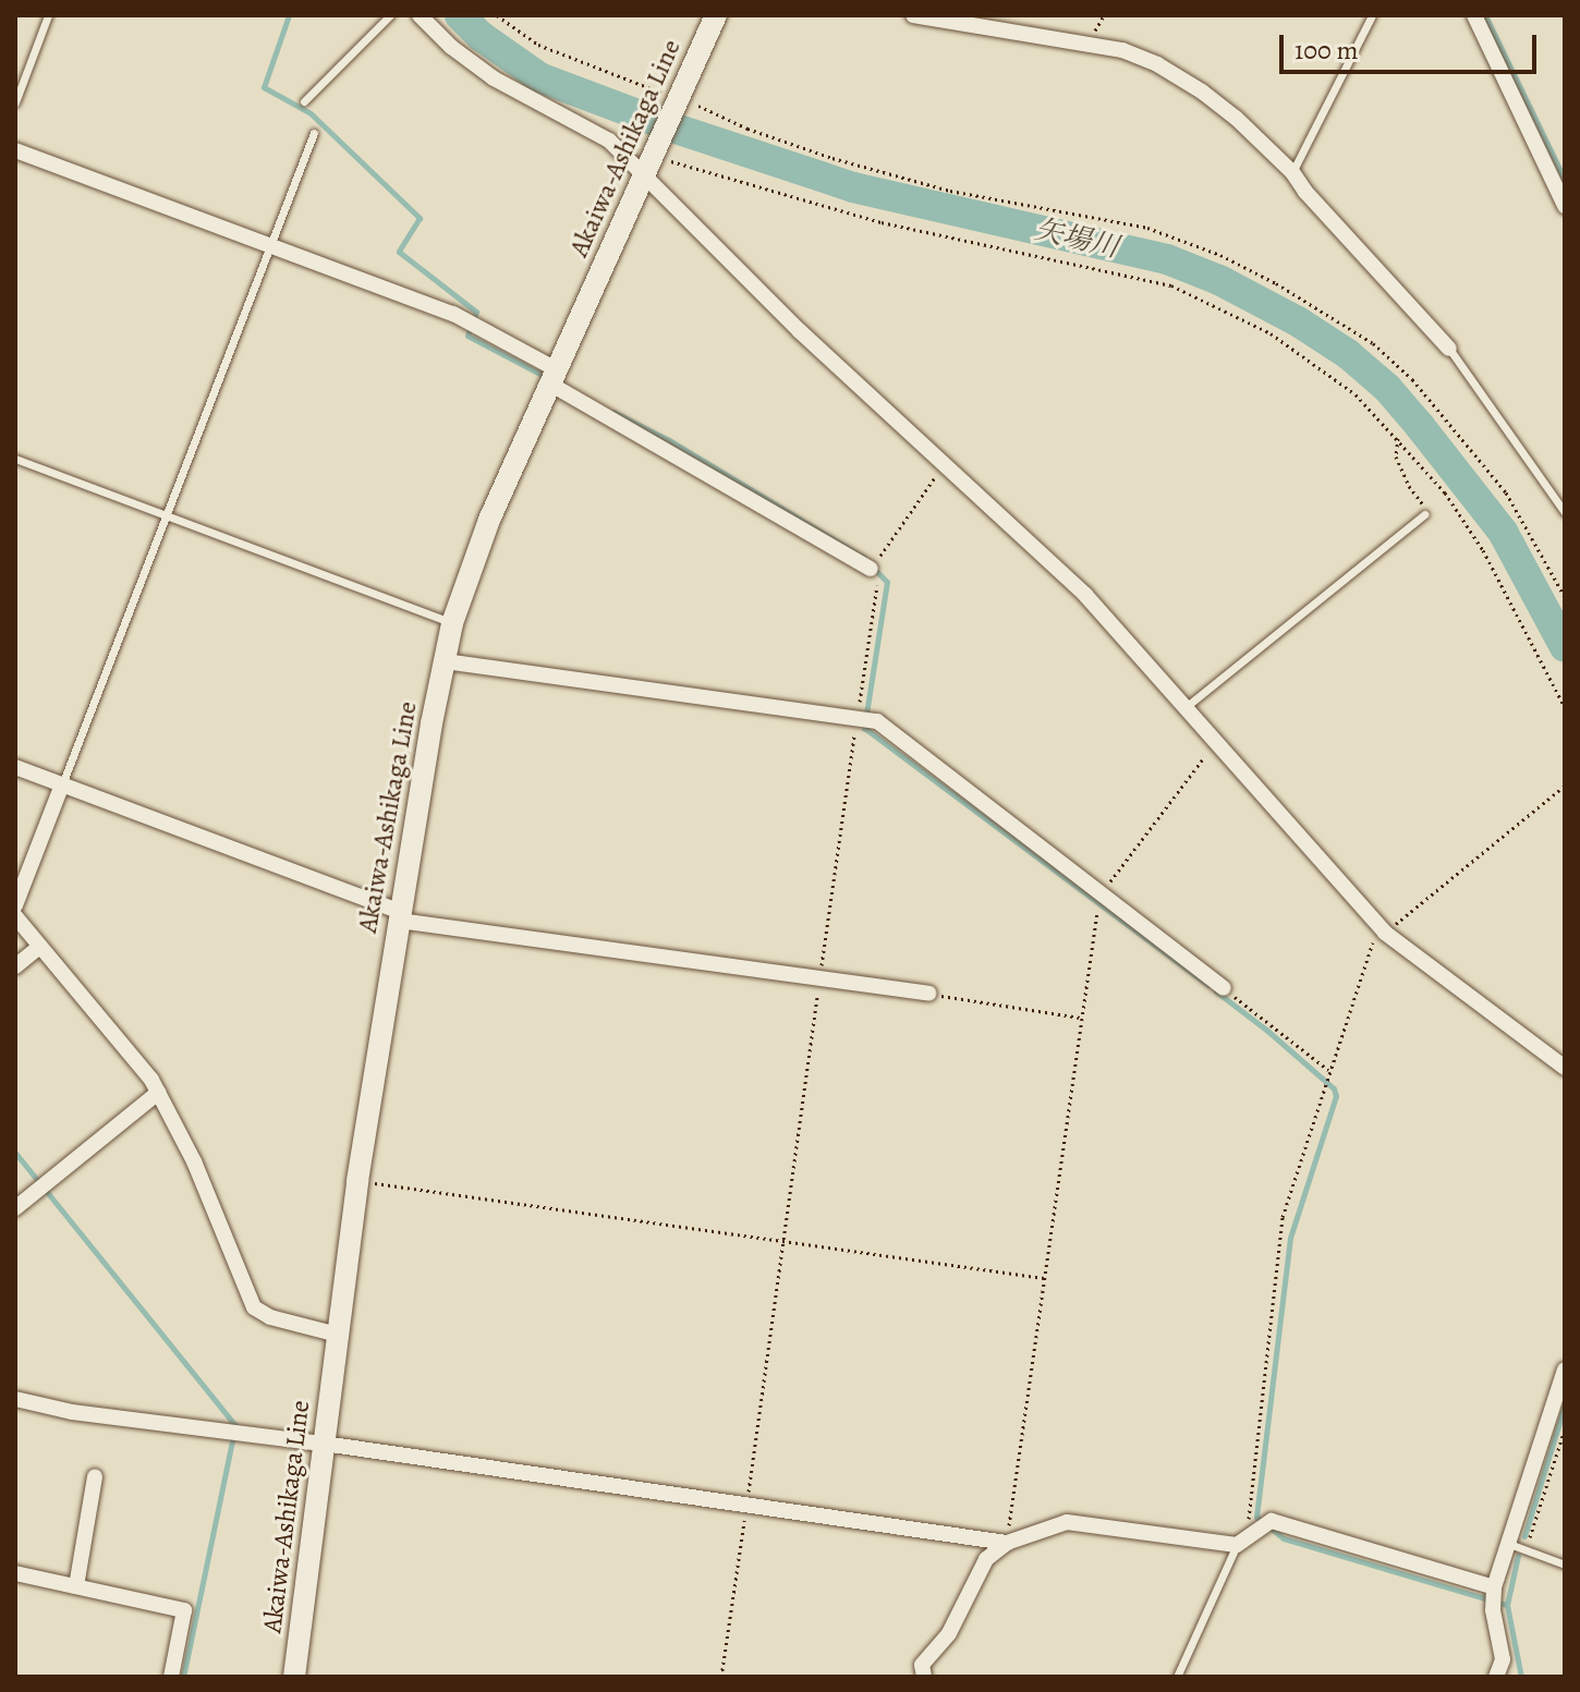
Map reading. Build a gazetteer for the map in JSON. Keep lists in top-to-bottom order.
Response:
{
  "streets": {
    "main road": ["Akaiwa-Ashikaga Line"]
  },
  "water": ["矢場川"],
  "scale_bar": "100 m"
}
